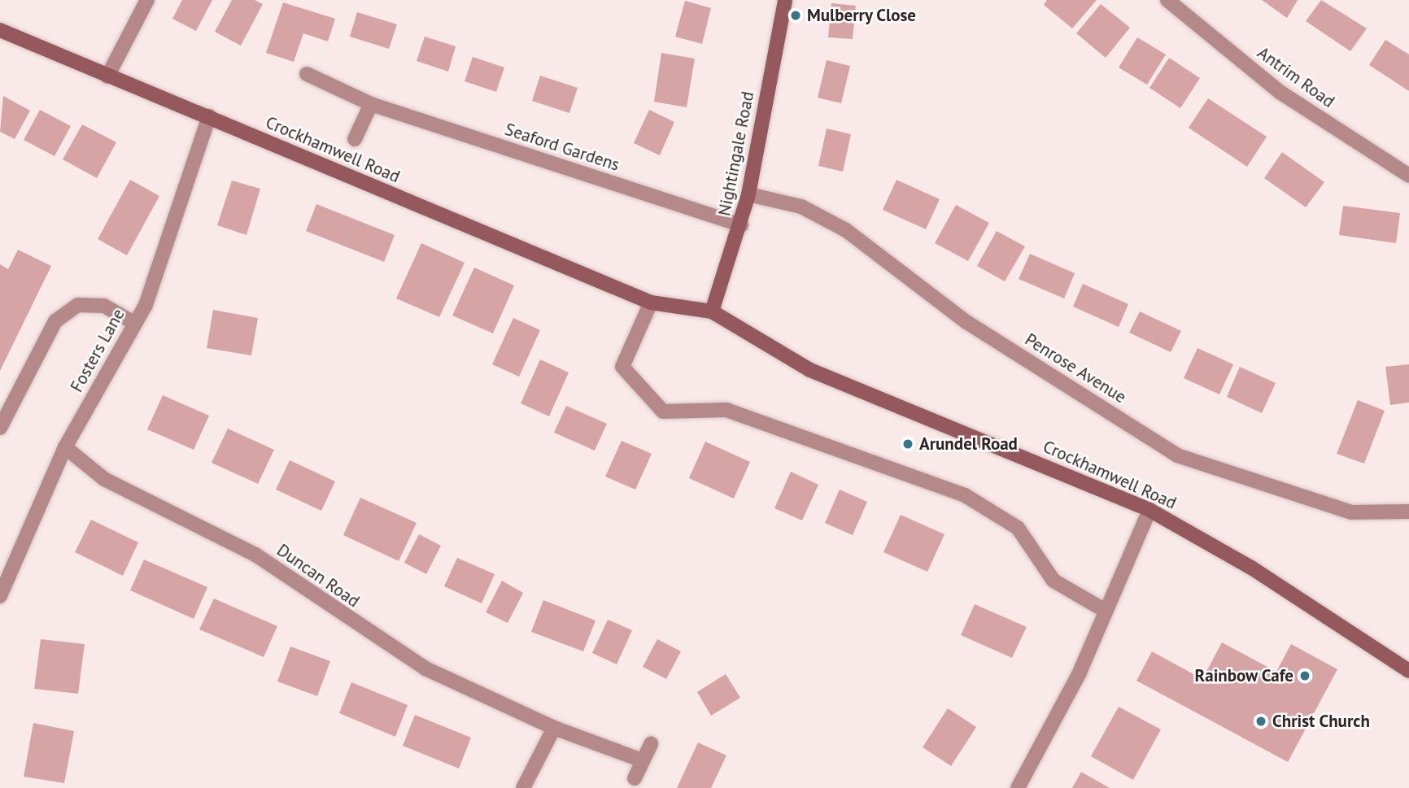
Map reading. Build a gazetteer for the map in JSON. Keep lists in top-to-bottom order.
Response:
{
  "streets": {
    "street": [
      "Antrim Road",
      "Seaford Gardens",
      "Crockhamwell Road",
      "Nightingale Road",
      "Fosters Lane",
      "Penrose Avenue",
      "Duncan Road"
    ]
  },
  "crossings": [
    ["Seaford Gardens", "Nightingale Road"],
    ["Crockhamwell Road", "Nightingale Road"],
    ["Crockhamwell Road", "Fosters Lane"],
    ["Nightingale Road", "Penrose Avenue"],
    ["Fosters Lane", "Duncan Road"]
  ],
  "places": [
    "Mulberry Close",
    "Arundel Road",
    "Rainbow Cafe",
    "Christ Church"
  ]
}
